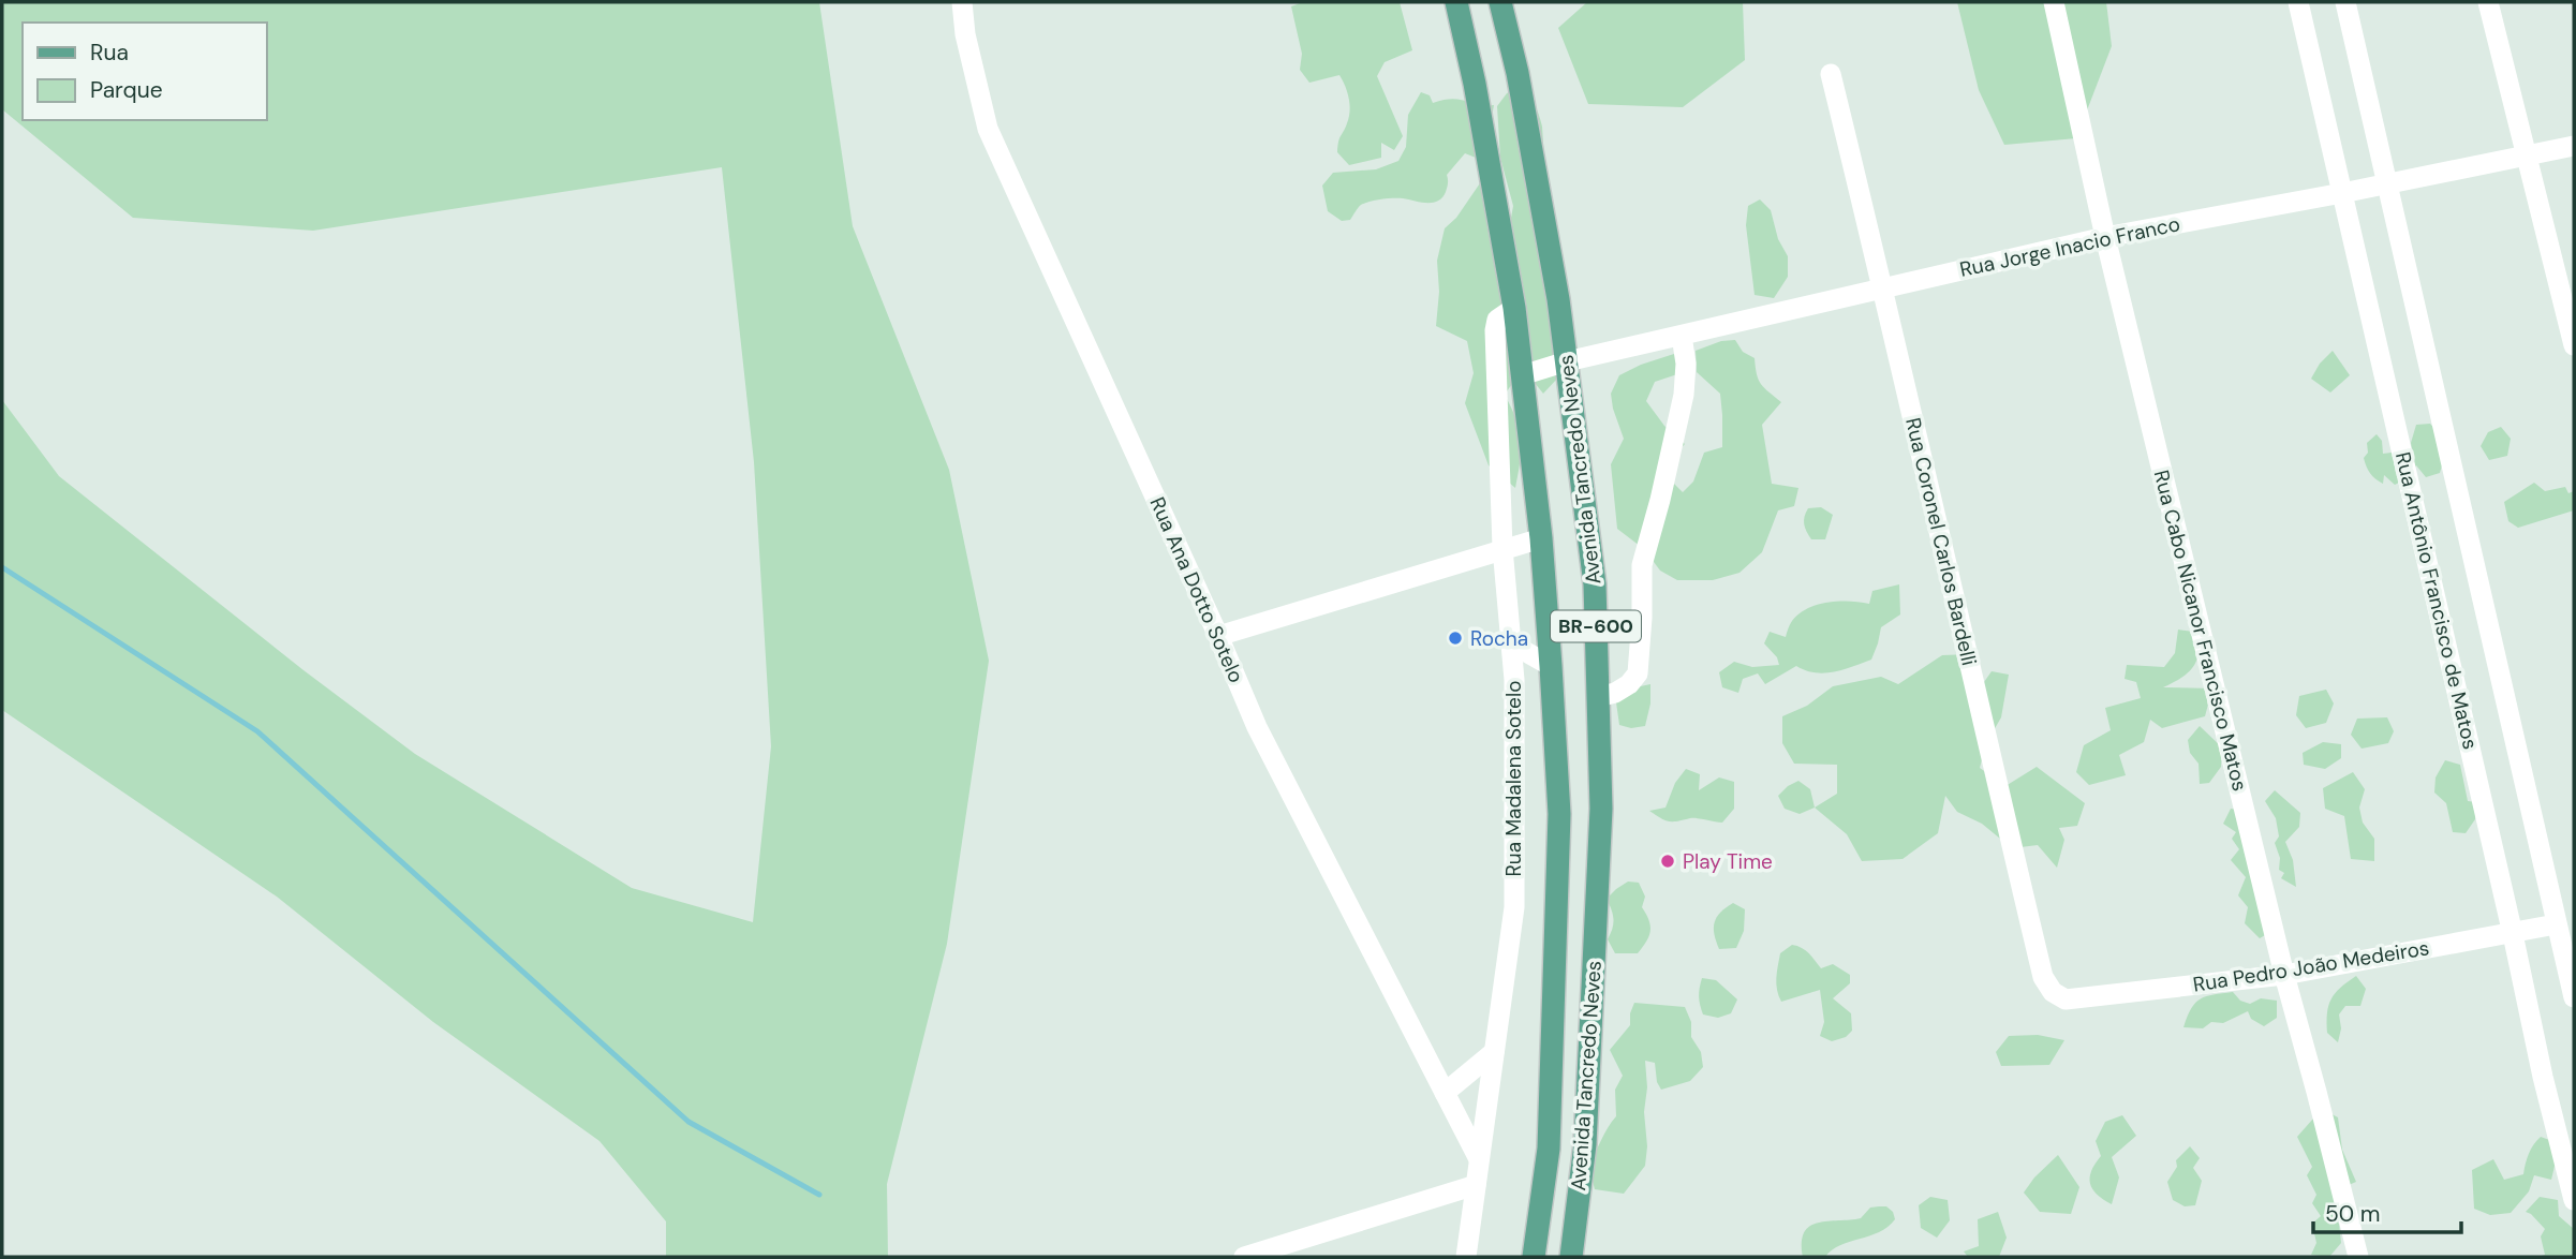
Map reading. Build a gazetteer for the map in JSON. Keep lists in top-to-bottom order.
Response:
{
  "streets": {
    "main road": ["Avenida Tancredo Neves", "BR-600"],
    "street": [
      "Rua Jorge Inacio Franco",
      "Rua Coronel Carlos Bardelli",
      "Rua Ana Dotto Sotelo",
      "Rua Antônio Francisco de Matos",
      "Rua Cabo Nicanor Francisco Matos",
      "Rua Madalena Sotelo",
      "Rua Pedro João Medeiros"
    ]
  },
  "crossings": [
    ["Rua Jorge Inacio Franco", "Avenida Tancredo Neves"],
    ["Rua Jorge Inacio Franco", "Rua Coronel Carlos Bardelli"],
    ["Rua Jorge Inacio Franco", "Rua Antônio Francisco de Matos"],
    ["Rua Jorge Inacio Franco", "Rua Cabo Nicanor Francisco Matos"],
    ["Avenida Tancredo Neves", "Rua Madalena Sotelo"],
    ["Rua Coronel Carlos Bardelli", "Rua Pedro João Medeiros"],
    ["Rua Ana Dotto Sotelo", "Rua Madalena Sotelo"],
    ["Rua Antônio Francisco de Matos", "Rua Pedro João Medeiros"],
    ["Rua Cabo Nicanor Francisco Matos", "Rua Pedro João Medeiros"]
  ],
  "places": ["Rocha", "Play Time"],
  "legend": ["Rua", "Parque"],
  "scale_bar": "50 m"
}
